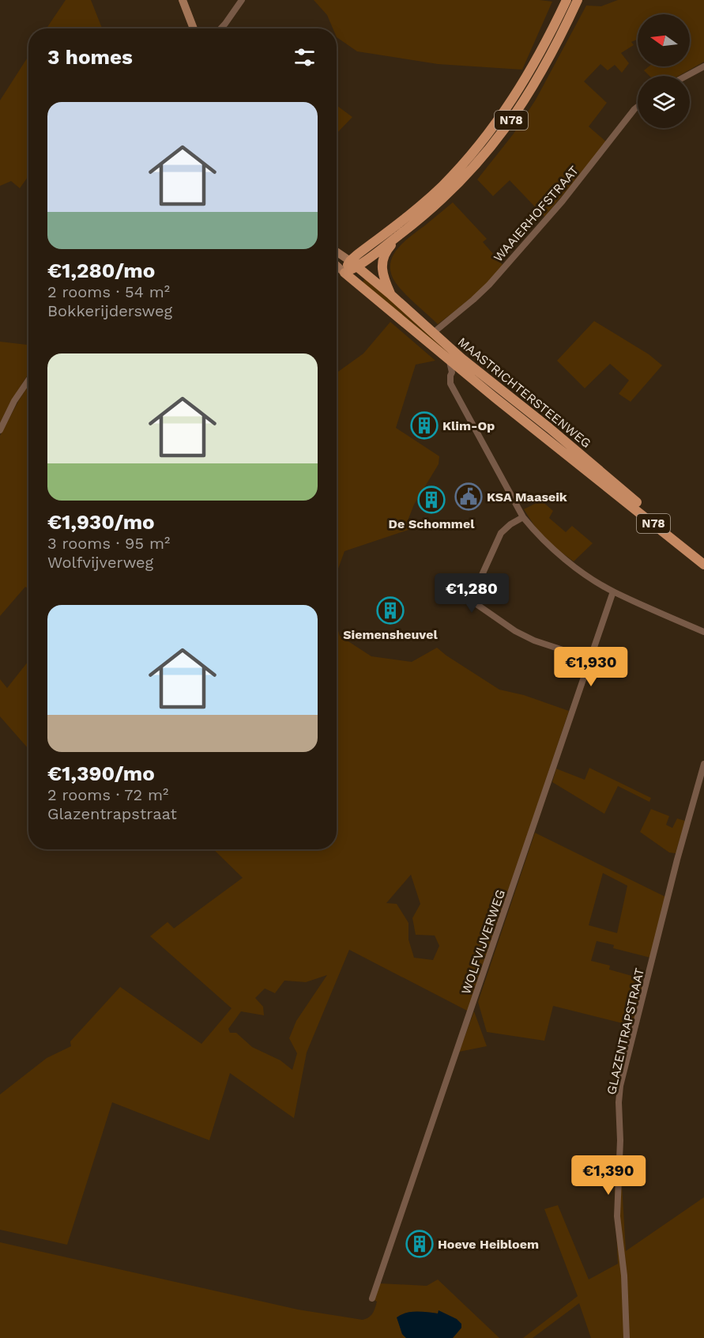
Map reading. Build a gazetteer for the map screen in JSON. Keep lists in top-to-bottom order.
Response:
{
  "streets": {
    "main road": ["N78", "MAASTRICHTERSTEENWEG"],
    "street": ["WAAIERHOFSTRAAT", "WOLFVIJVERWEG", "GLAZENTRAPSTRAAT"]
  },
  "crossings": [
    ["N78", "MAASTRICHTERSTEENWEG"],
    ["WAAIERHOFSTRAAT", "MAASTRICHTERSTEENWEG"]
  ],
  "places": {
    "building": [
      "Klim-Op",
      "De Schommel",
      "Siemensheuvel",
      "Hoeve Heibloem"
    ],
    "public building": ["KSA Maaseik"]
  },
  "north": "left",
  "page": {
    "heading": "3 homes",
    "list": [
      {
        "name": "€1,280/mo",
        "note": "2 rooms · 54 m² · Bokkerijdersweg"
      },
      {
        "name": "€1,930/mo",
        "note": "3 rooms · 95 m² · Wolfvijverweg"
      },
      {
        "name": "€1,390/mo",
        "note": "2 rooms · 72 m² · Glazentrapstraat"
      }
    ],
    "price": ["€1,280", "€1,930", "€1,390"]
  }
}
